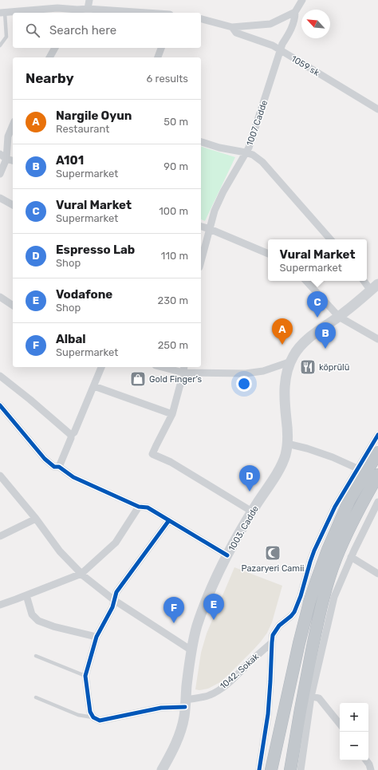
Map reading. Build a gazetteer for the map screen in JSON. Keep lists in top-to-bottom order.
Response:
{
  "streets": {
    "main road": ["1003. Cadde"],
    "street": ["1059 sk", "1007 Cadde", "1042. Sokak"]
  },
  "crossings": [
    ["1059 sk", "1007 Cadde"],
    ["1003. Cadde", "1042. Sokak"]
  ],
  "places": {
    "restaurant": ["köprülü"],
    "shop": ["Gold Finger’s"],
    "mosque": ["Pazaryeri Camii"]
  },
  "north": "top left",
  "page": {
    "search": "Search here",
    "heading": ["Nearby", "6 results"],
    "list": [
      {
        "mark": "A",
        "name": "Nargile Oyun",
        "note": "Restaurant",
        "value": "50 m"
      },
      {
        "mark": "B",
        "name": "A101",
        "note": "Supermarket",
        "value": "90 m"
      },
      {
        "mark": "C",
        "name": "Vural Market",
        "note": "Supermarket",
        "value": "100 m"
      },
      {
        "mark": "D",
        "name": "Espresso Lab",
        "note": "Shop",
        "value": "110 m"
      },
      {
        "mark": "E",
        "name": "Vodafone",
        "note": "Shop",
        "value": "230 m"
      },
      {
        "mark": "F",
        "name": "Albal",
        "note": "Supermarket",
        "value": "250 m"
      }
    ],
    "popup": ["Vural Market", "Supermarket"],
    "pins": [
      "C",
      "A",
      "B",
      "D",
      "E",
      "F"
    ],
    "map_buttons": ["+", "−"]
  }
}
